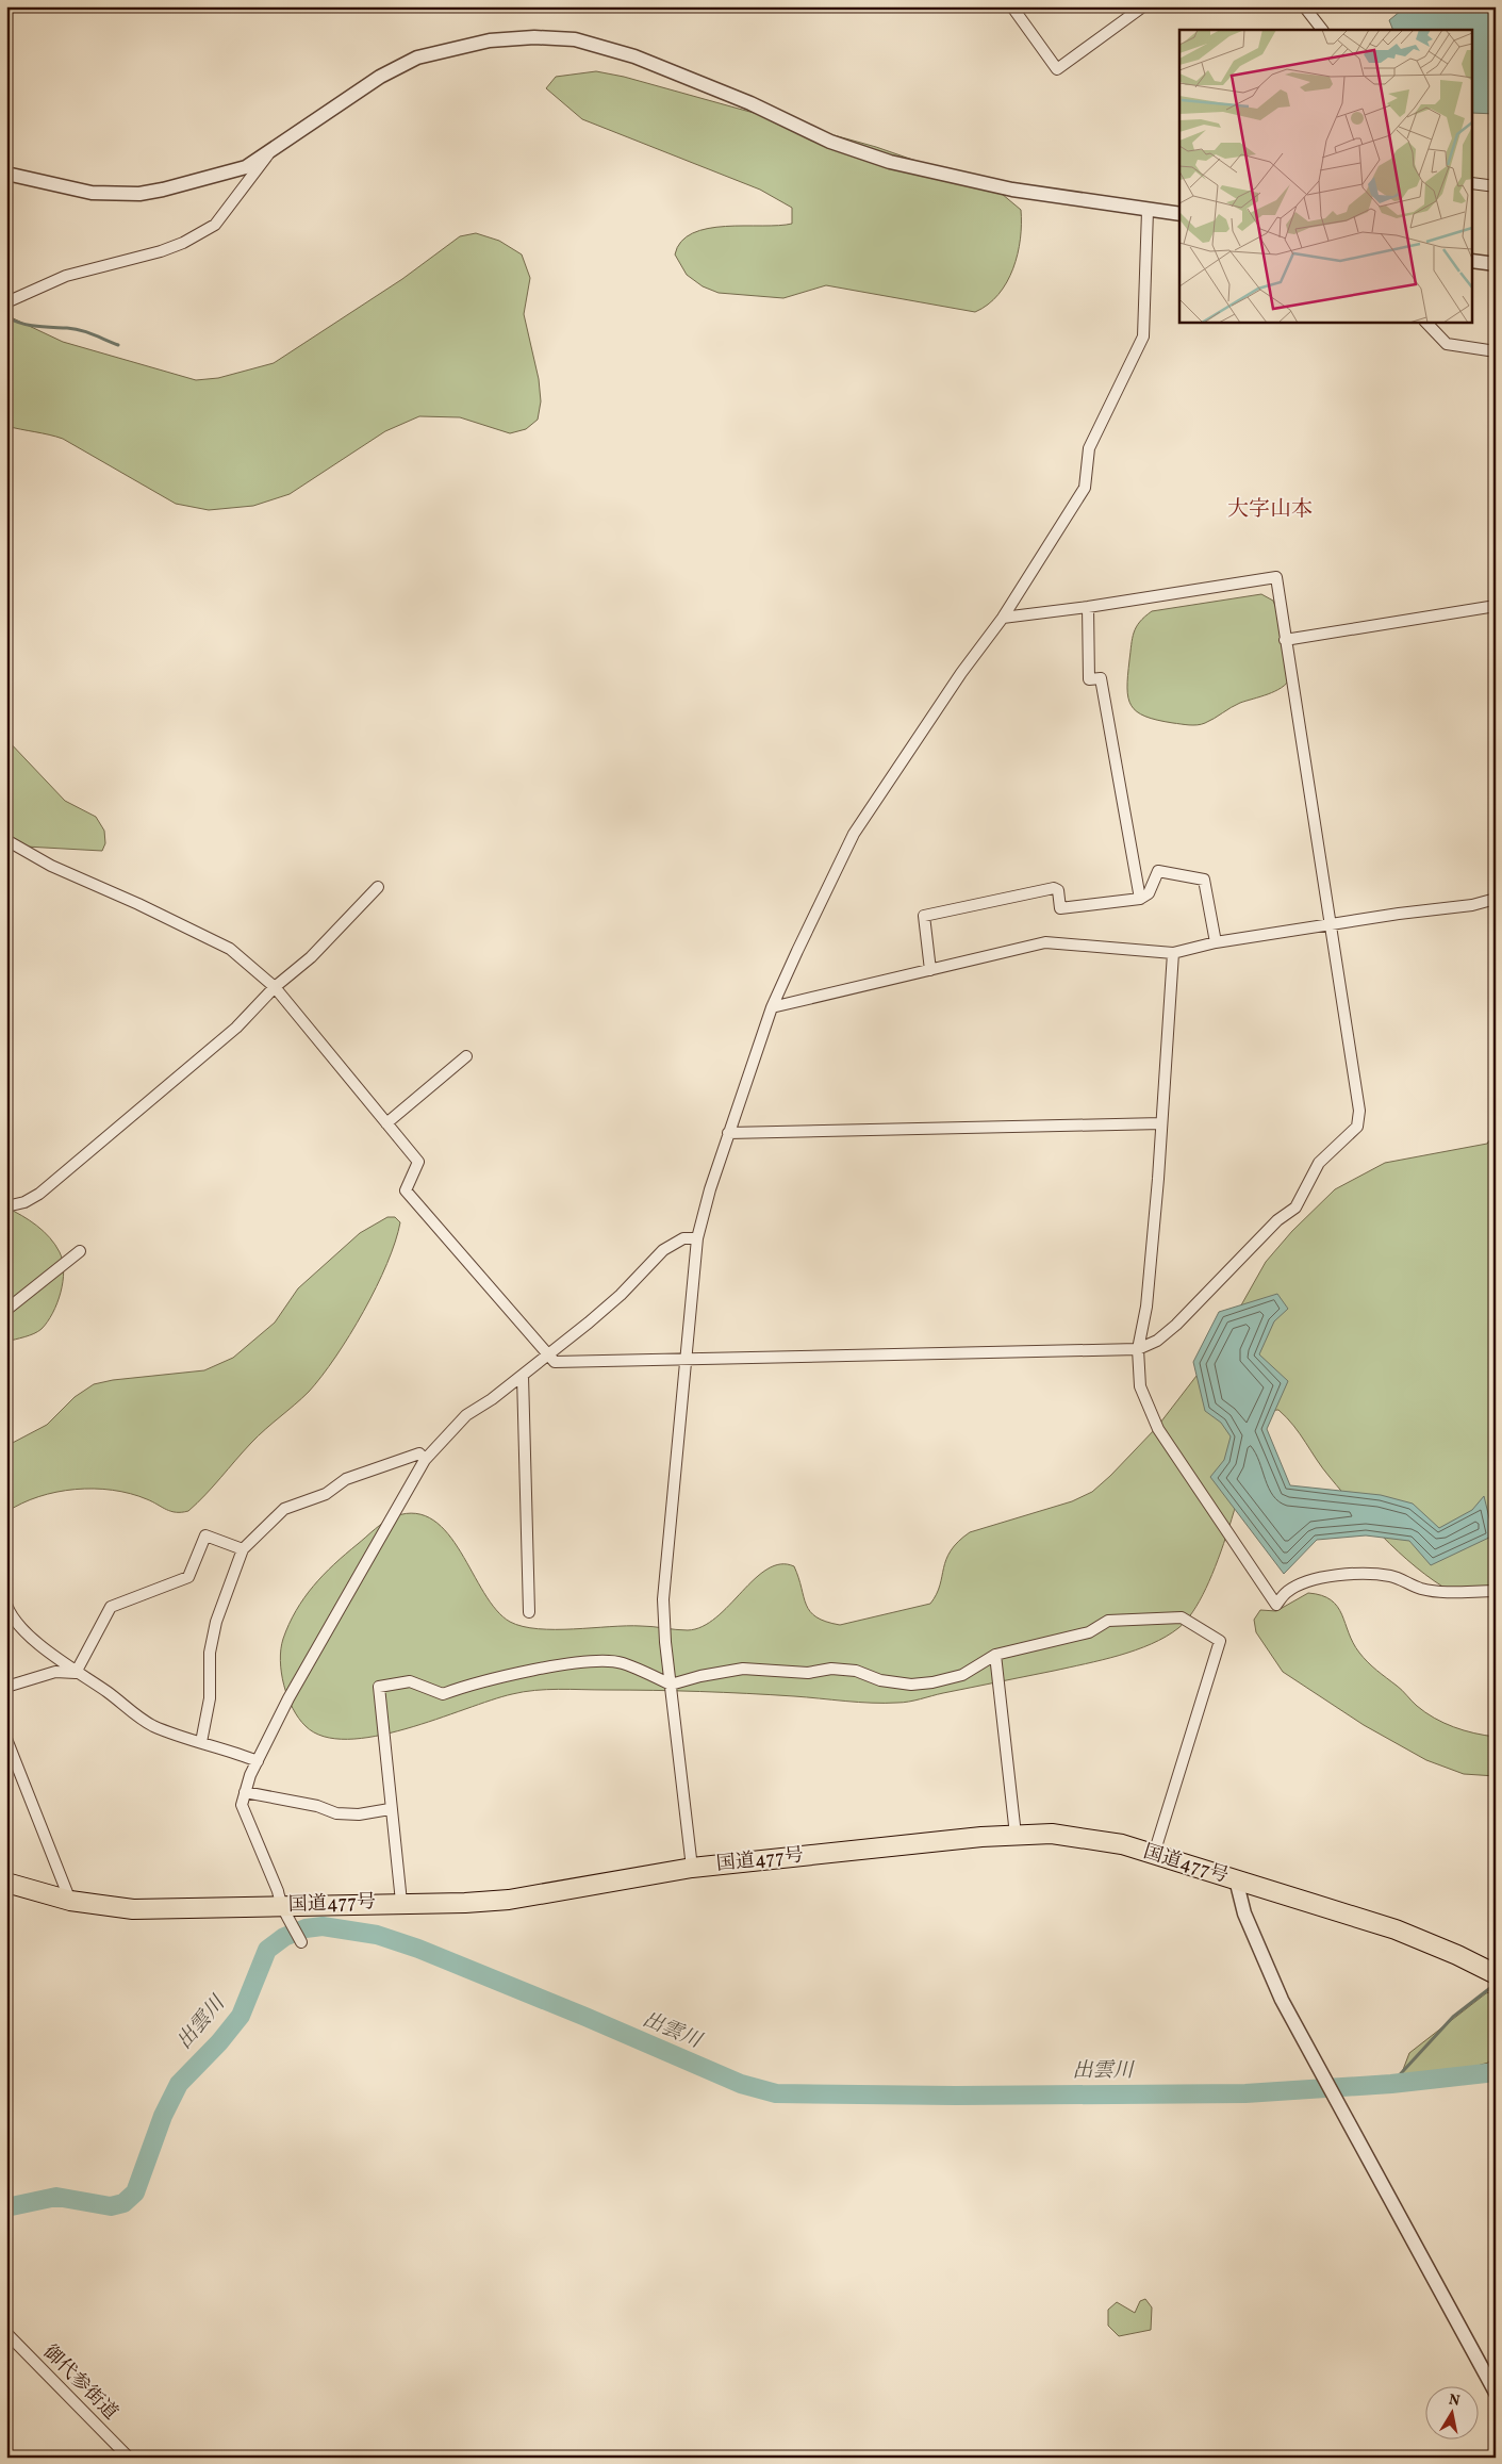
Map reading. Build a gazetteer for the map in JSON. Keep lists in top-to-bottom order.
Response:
{
  "streets": {
    "highway": ["国道477号"],
    "street": ["御代参街道"]
  },
  "districts": ["大字山本"],
  "water": ["出雲川"],
  "north": "top"
}
